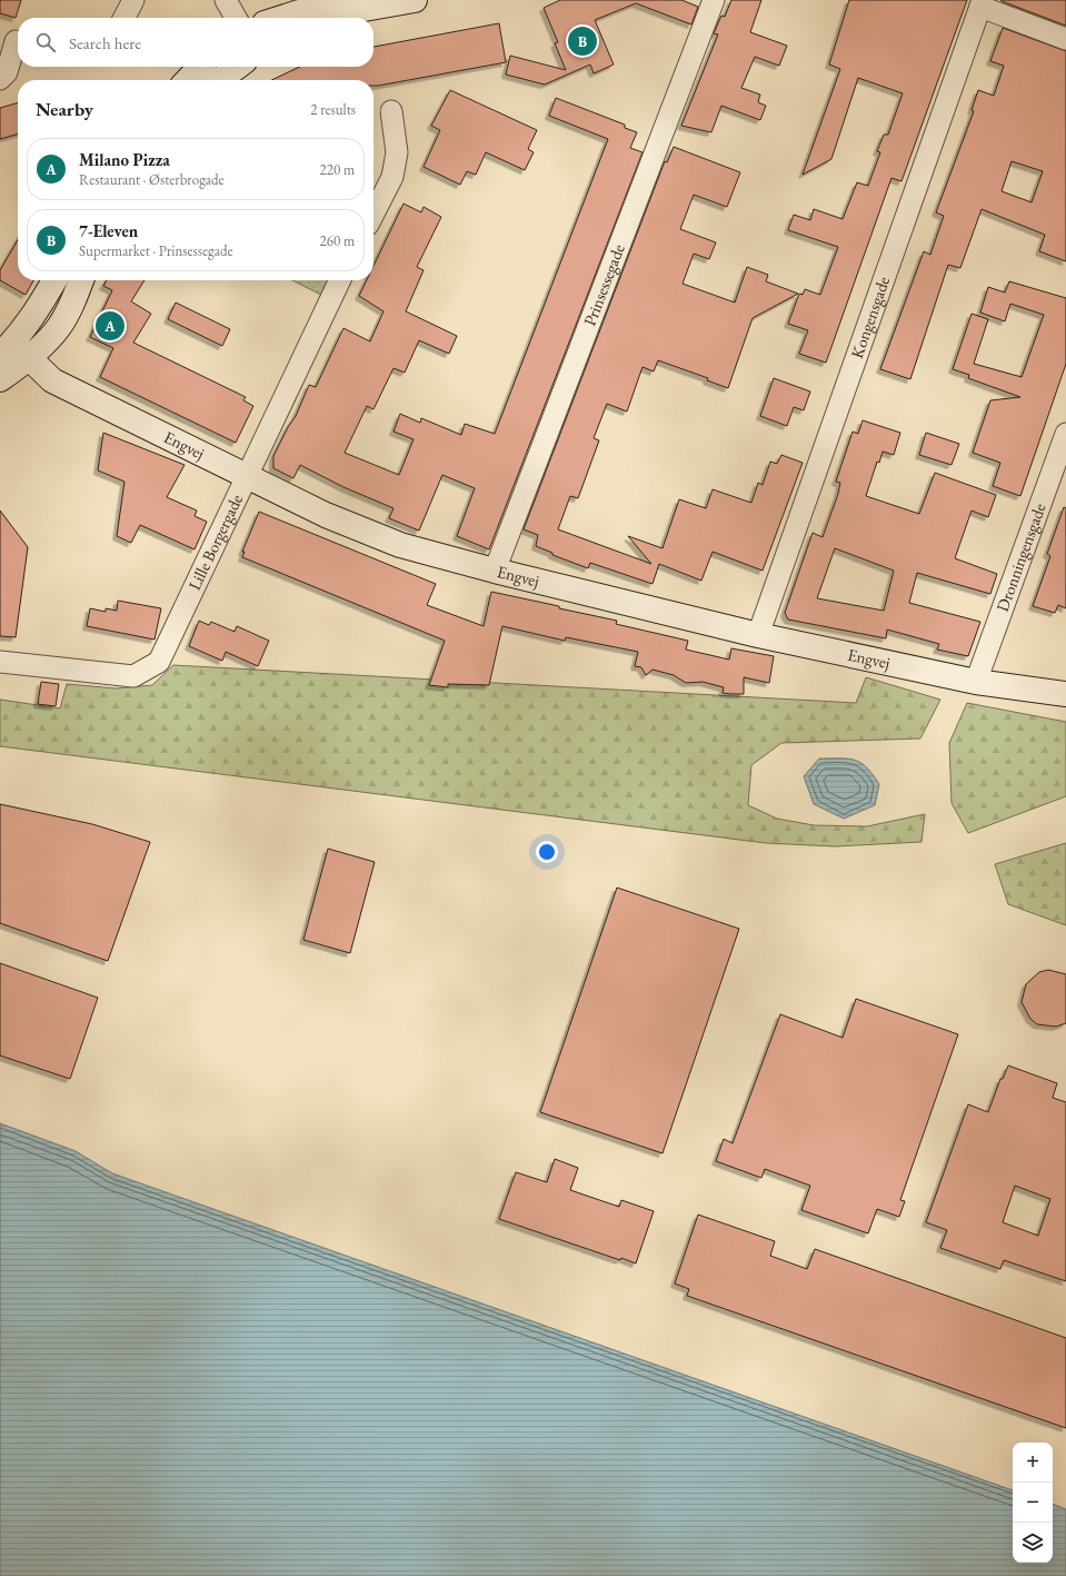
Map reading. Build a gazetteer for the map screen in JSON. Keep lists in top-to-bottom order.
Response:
{
  "streets": {
    "street": [
      "Prinsessegade",
      "Kongensgade",
      "Engvej",
      "Lille Borgergade",
      "Dronningensgade"
    ]
  },
  "crossings": [
    ["Prinsessegade", "Engvej"],
    ["Kongensgade", "Engvej"],
    ["Engvej", "Lille Borgergade"],
    ["Engvej", "Dronningensgade"]
  ],
  "page": {
    "search": "Search here",
    "pins": ["B", "A"],
    "heading": ["Nearby", "2 results"],
    "list": [
      {
        "mark": "A",
        "name": "Milano Pizza",
        "note": "Restaurant · Østerbrogade",
        "value": "220 m"
      },
      {
        "mark": "B",
        "name": "7-Eleven",
        "note": "Supermarket · Prinsessegade",
        "value": "260 m"
      }
    ],
    "map_buttons": ["+", "−"]
  }
}
